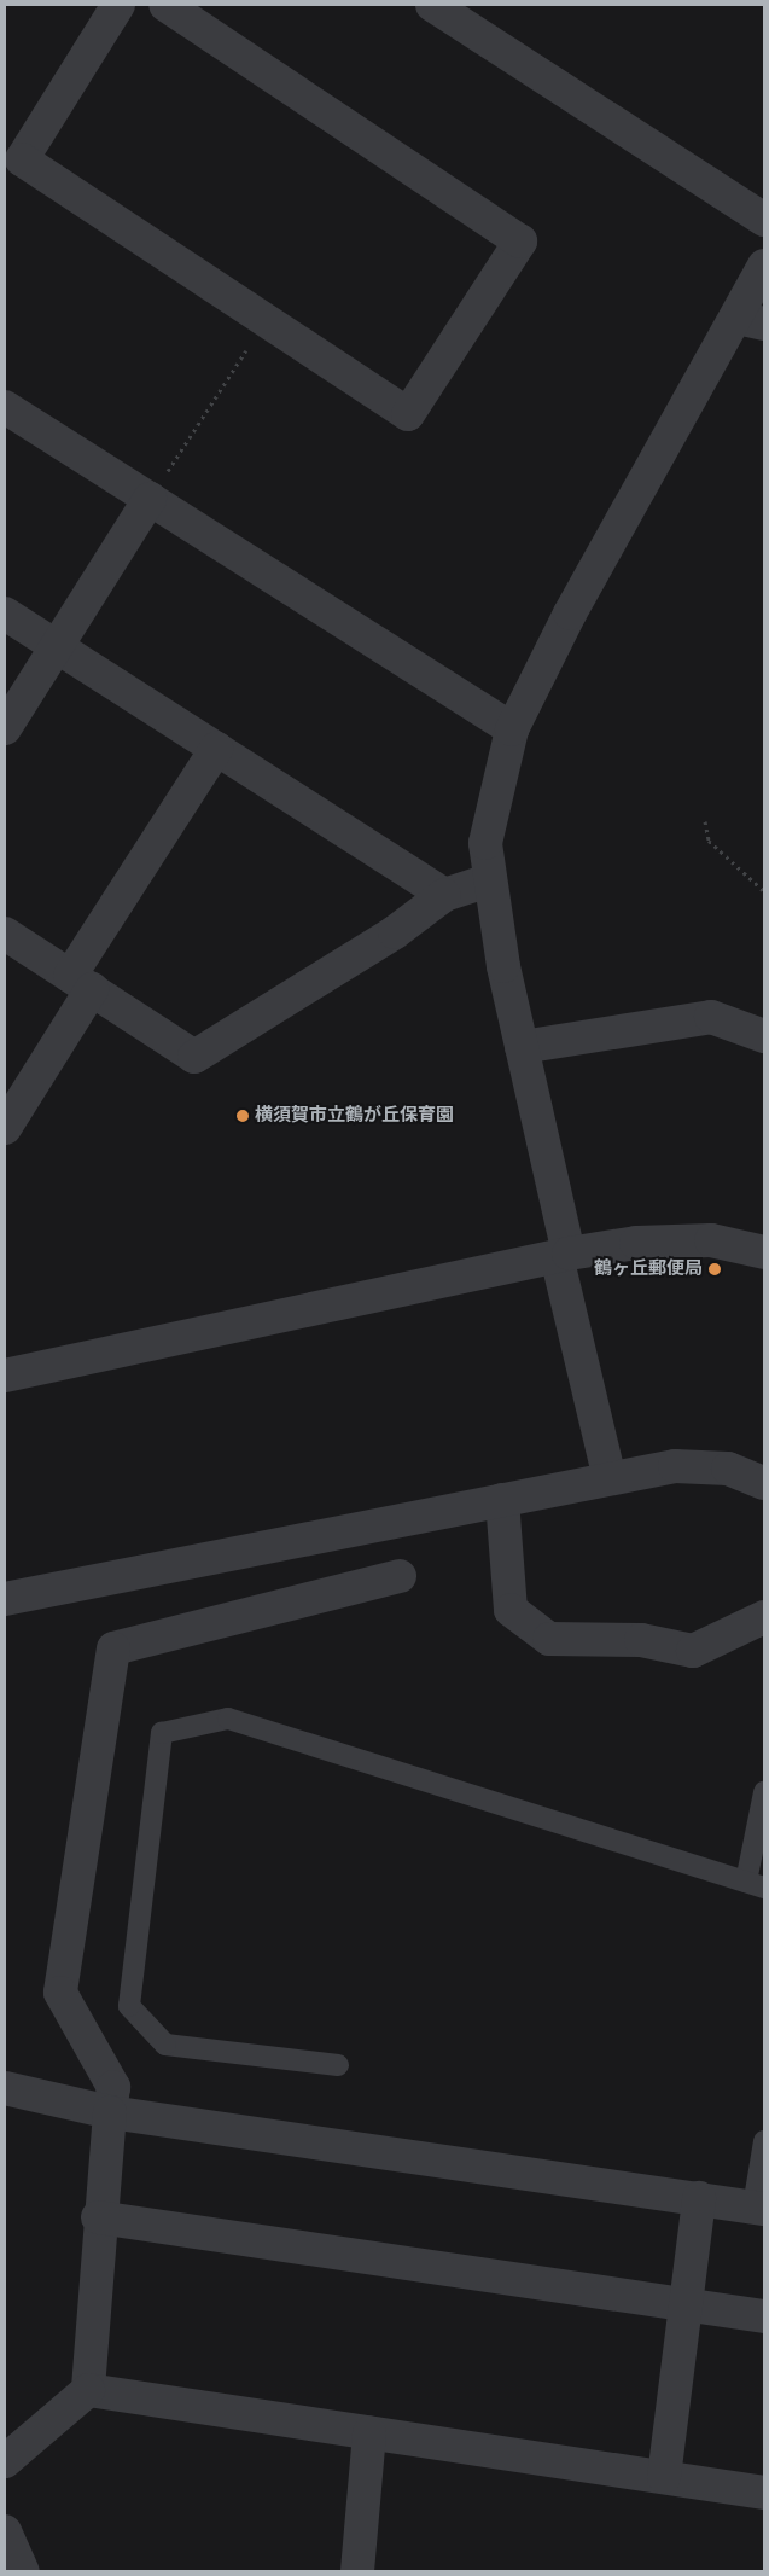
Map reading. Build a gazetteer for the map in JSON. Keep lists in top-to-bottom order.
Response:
{
  "places": ["横須賀市立鶴が丘保育園", "鶴ヶ丘郵便局"]
}
